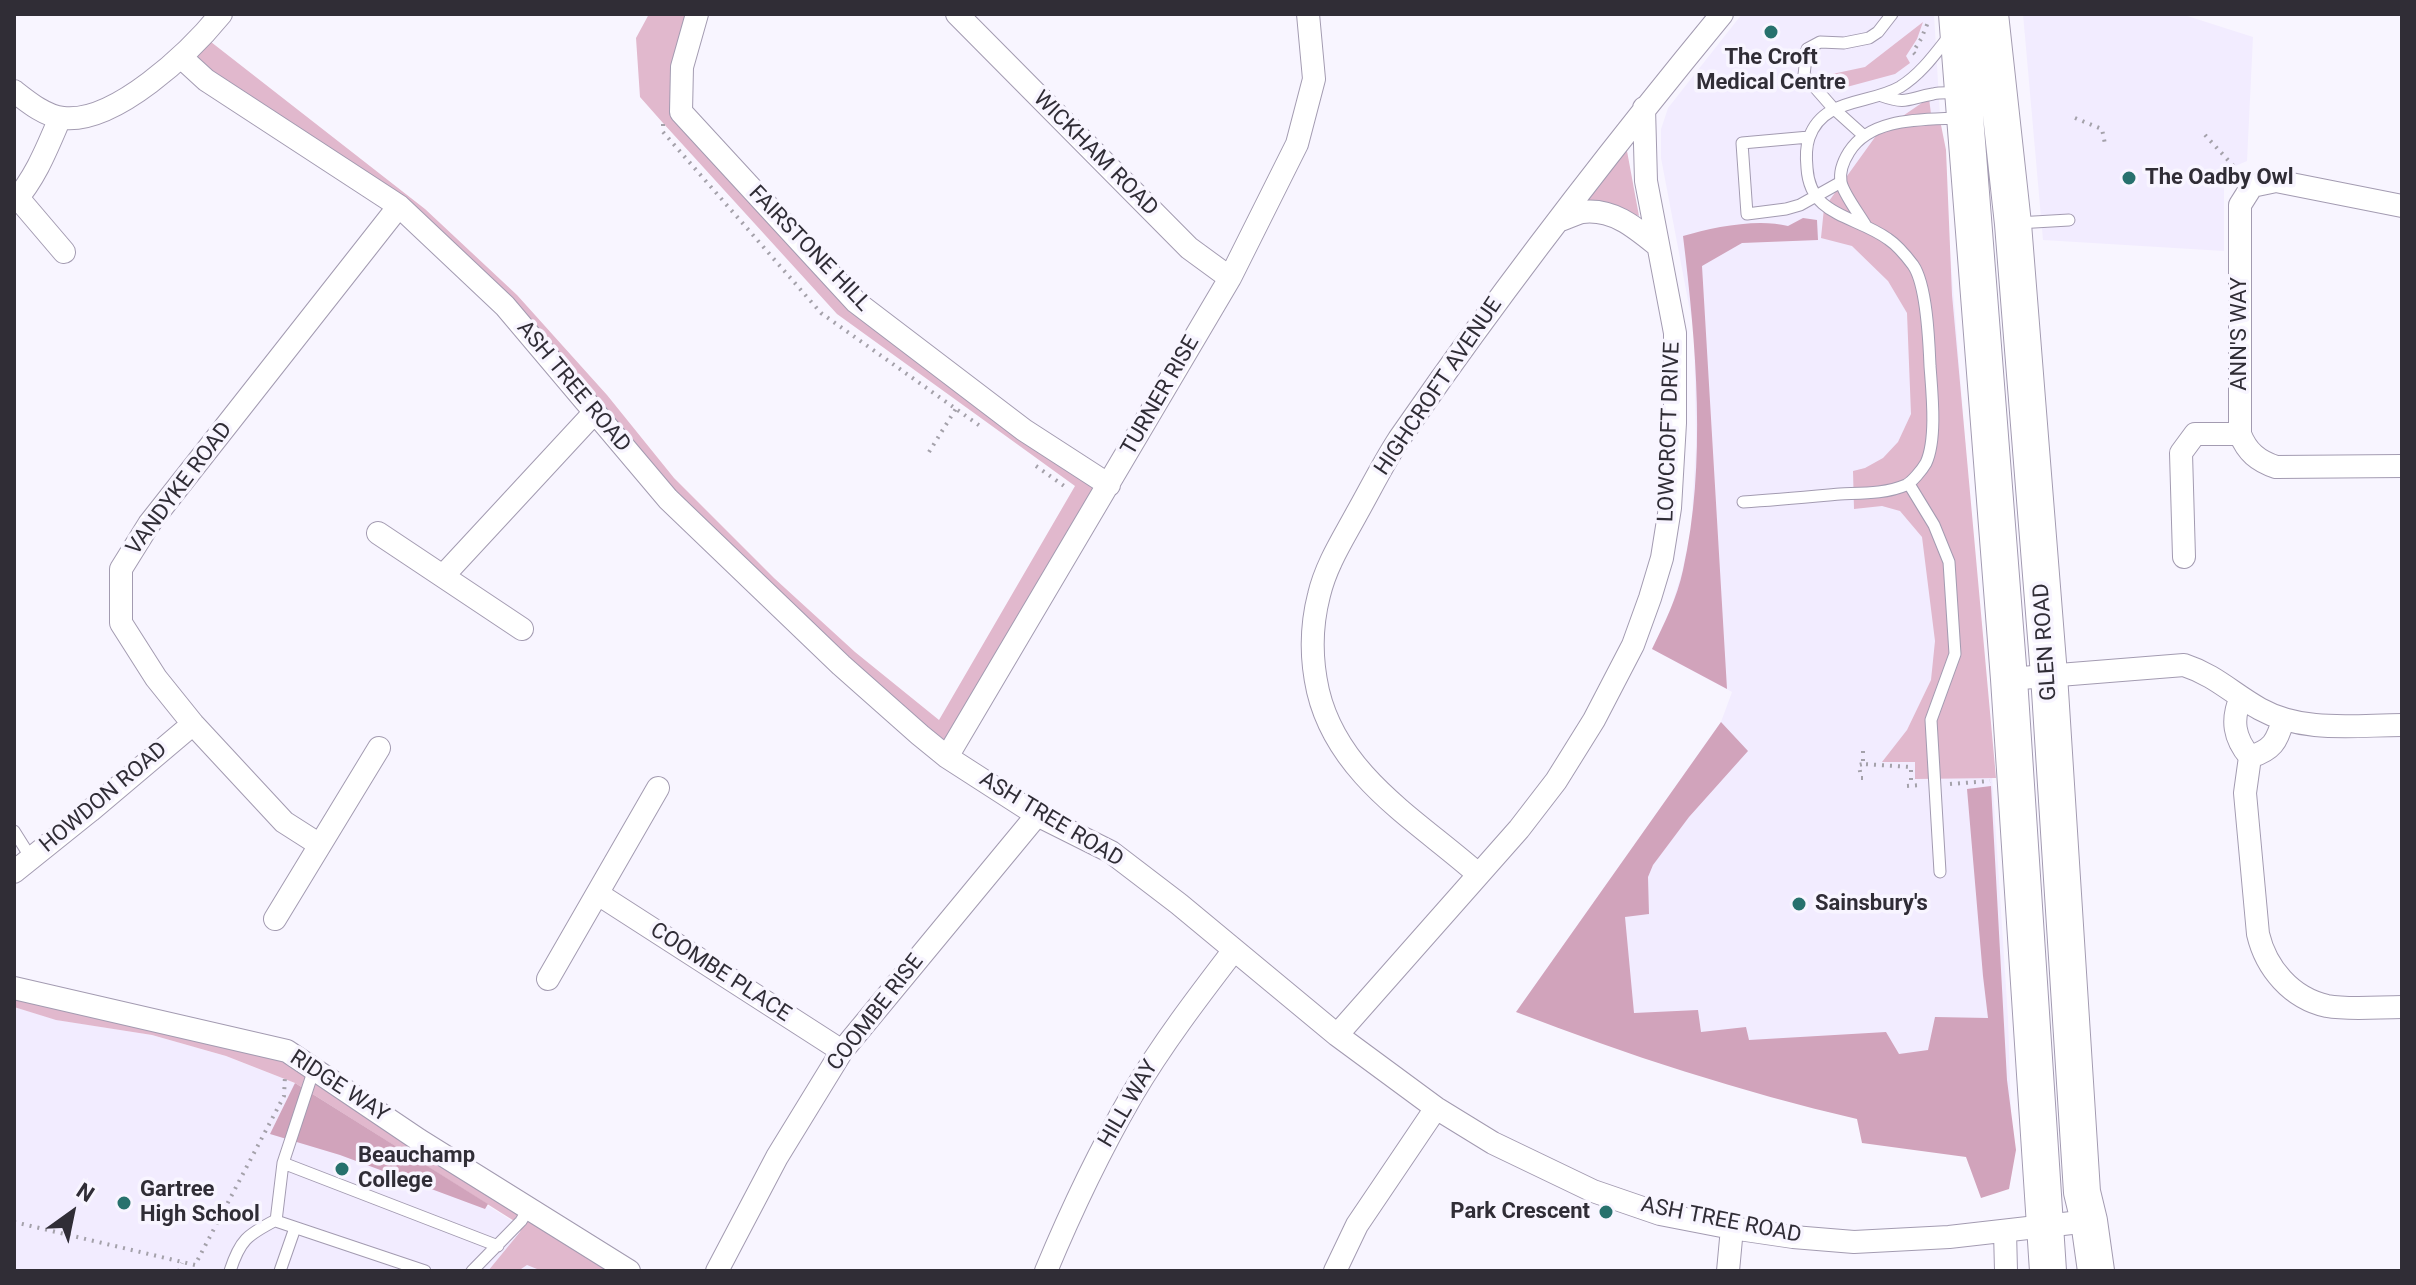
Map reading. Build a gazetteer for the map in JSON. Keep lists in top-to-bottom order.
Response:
{
  "streets": {
    "highway": ["GLEN ROAD"],
    "street": [
      "WICKHAM ROAD",
      "FAIRSTONE HILL",
      "ANN'S WAY",
      "ASH TREE ROAD",
      "HIGHCROFT AVENUE",
      "TURNER RISE",
      "LOWCROFT DRIVE",
      "VANDYKE ROAD",
      "HOWDON ROAD",
      "COOMBE PLACE",
      "COOMBE RISE",
      "RIDGE WAY",
      "HILL WAY"
    ]
  },
  "crossings": [
    ["WICKHAM ROAD", "TURNER RISE"],
    ["FAIRSTONE HILL", "TURNER RISE"],
    ["ASH TREE ROAD", "TURNER RISE"],
    ["ASH TREE ROAD", "LOWCROFT DRIVE"],
    ["ASH TREE ROAD", "VANDYKE ROAD"],
    ["ASH TREE ROAD", "GLEN ROAD"],
    ["ASH TREE ROAD", "COOMBE RISE"],
    ["ASH TREE ROAD", "HILL WAY"],
    ["HIGHCROFT AVENUE", "LOWCROFT DRIVE"],
    ["VANDYKE ROAD", "HOWDON ROAD"],
    ["COOMBE PLACE", "COOMBE RISE"]
  ],
  "places": [
    "The Croft Medical Centre",
    "The Oadby Owl",
    "Sainsbury's",
    "Beauchamp College",
    "Gartree High School",
    "Park Crescent"
  ],
  "north": "top right"
}
